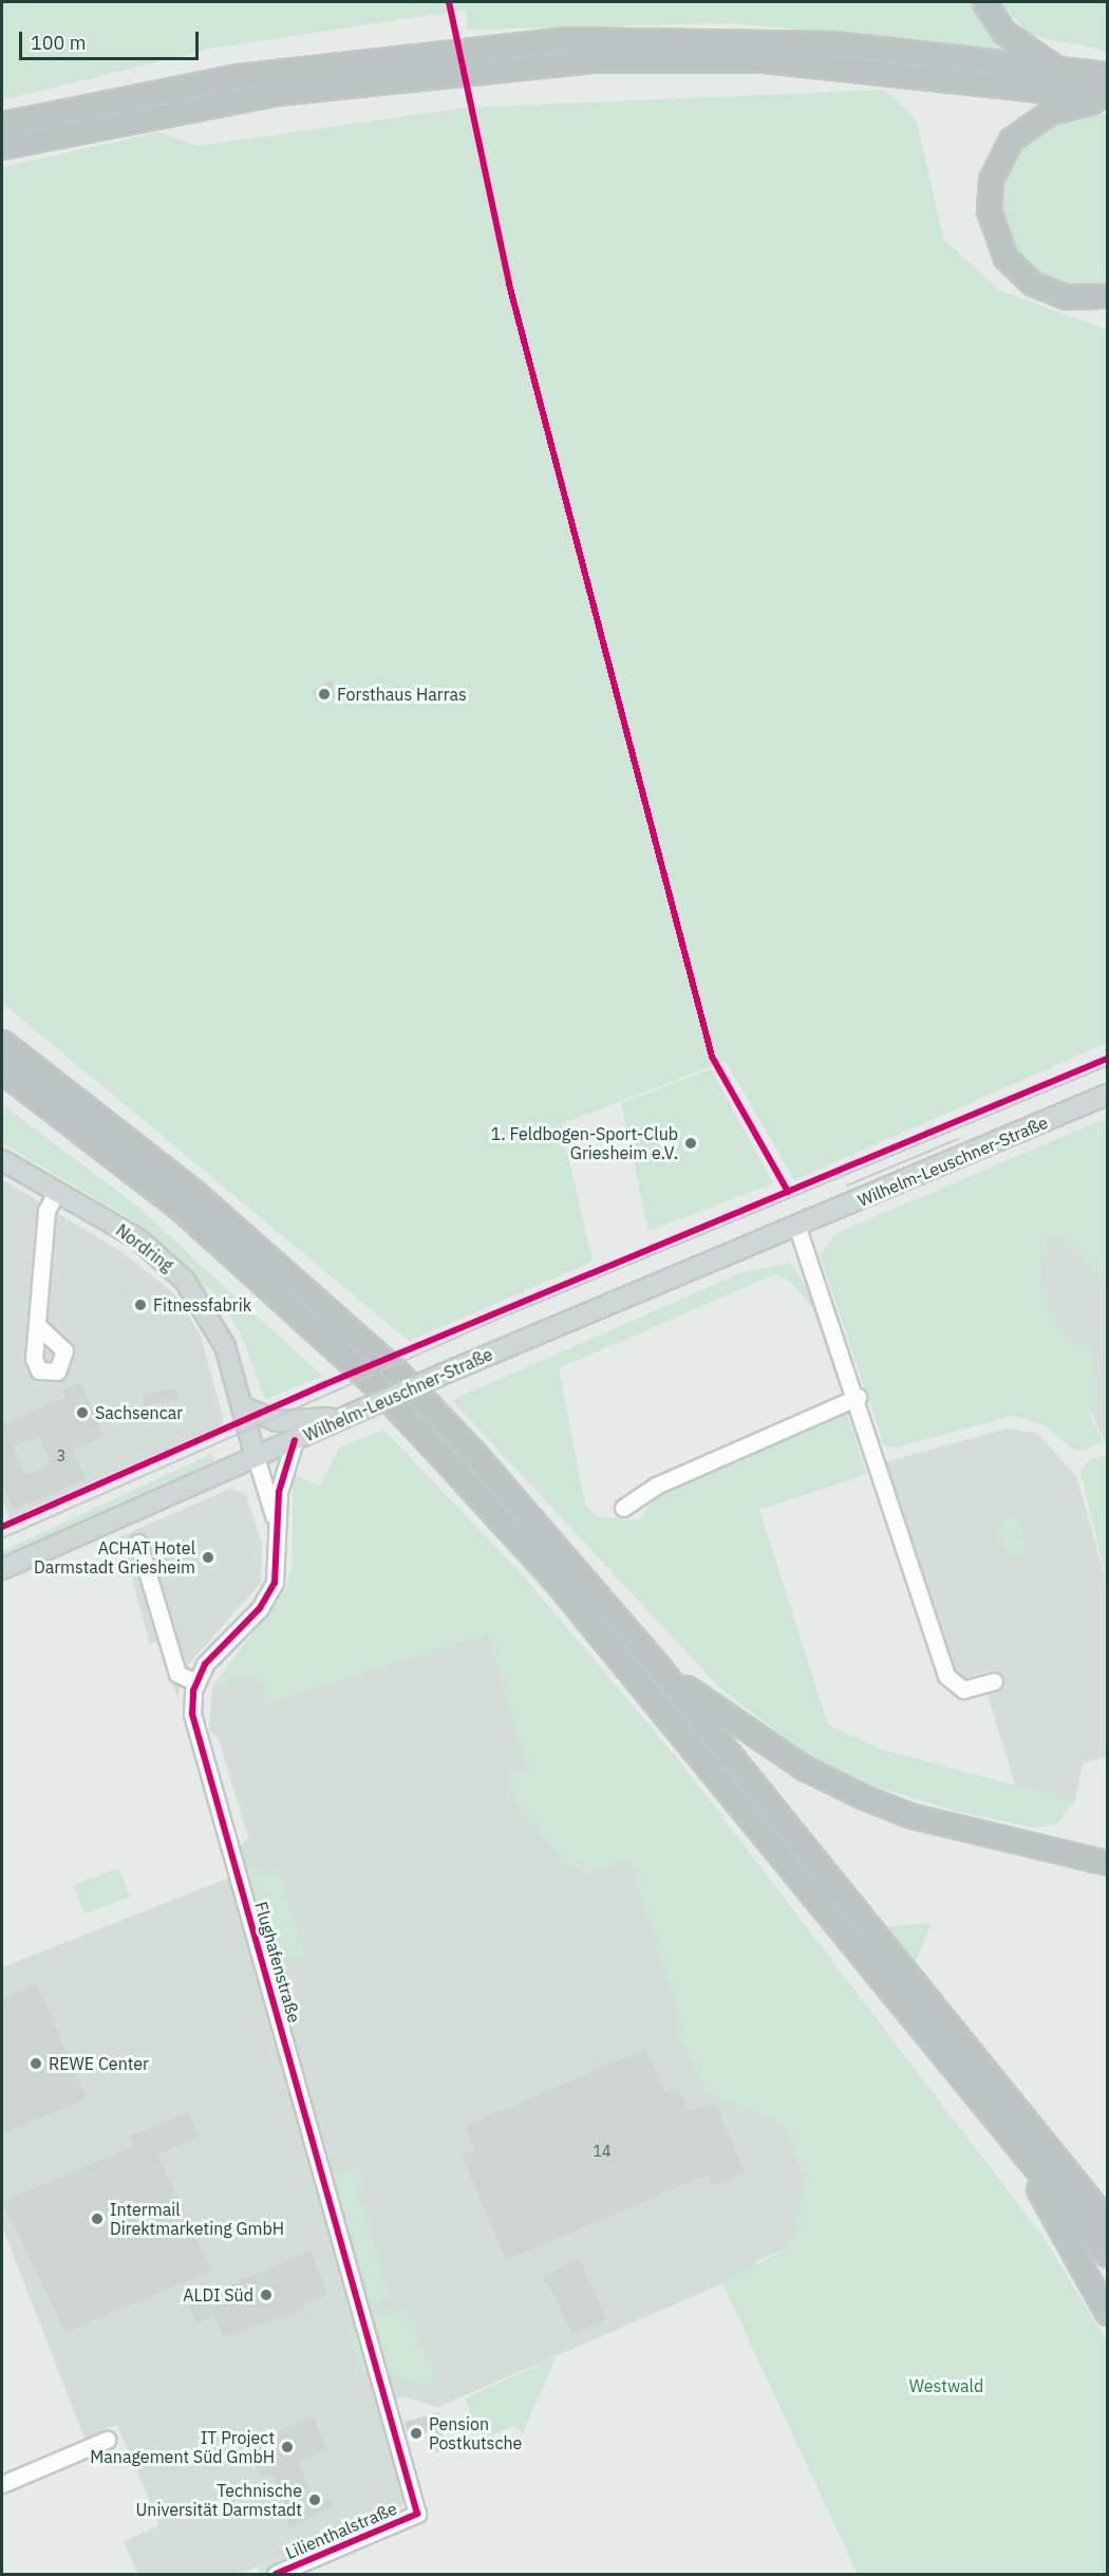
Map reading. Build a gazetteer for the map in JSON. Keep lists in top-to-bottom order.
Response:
{
  "streets": {
    "main road": ["Wilhelm-Leuschner-Straße", "Nordring"],
    "street": ["Flughafenstraße", "Lilienthalstraße"]
  },
  "crossings": [
    ["Wilhelm-Leuschner-Straße", "Nordring"],
    ["Flughafenstraße", "Lilienthalstraße"]
  ],
  "parks": ["Westwald"],
  "places": [
    "Forsthaus Harras",
    "1. Feldbogen-Sport-Club Griesheim e.V.",
    "Fitnessfabrik",
    "Sachsencar",
    "ACHAT Hotel Darmstadt Griesheim",
    "REWE Center",
    "Intermail Direktmarketing GmbH",
    "ALDI Süd",
    "Pension Postkutsche",
    "IT Project Management Süd GmbH",
    "Technische Universität Darmstadt"
  ],
  "house_numbers": ["3", "14"],
  "scale_bar": "100 m"
}
